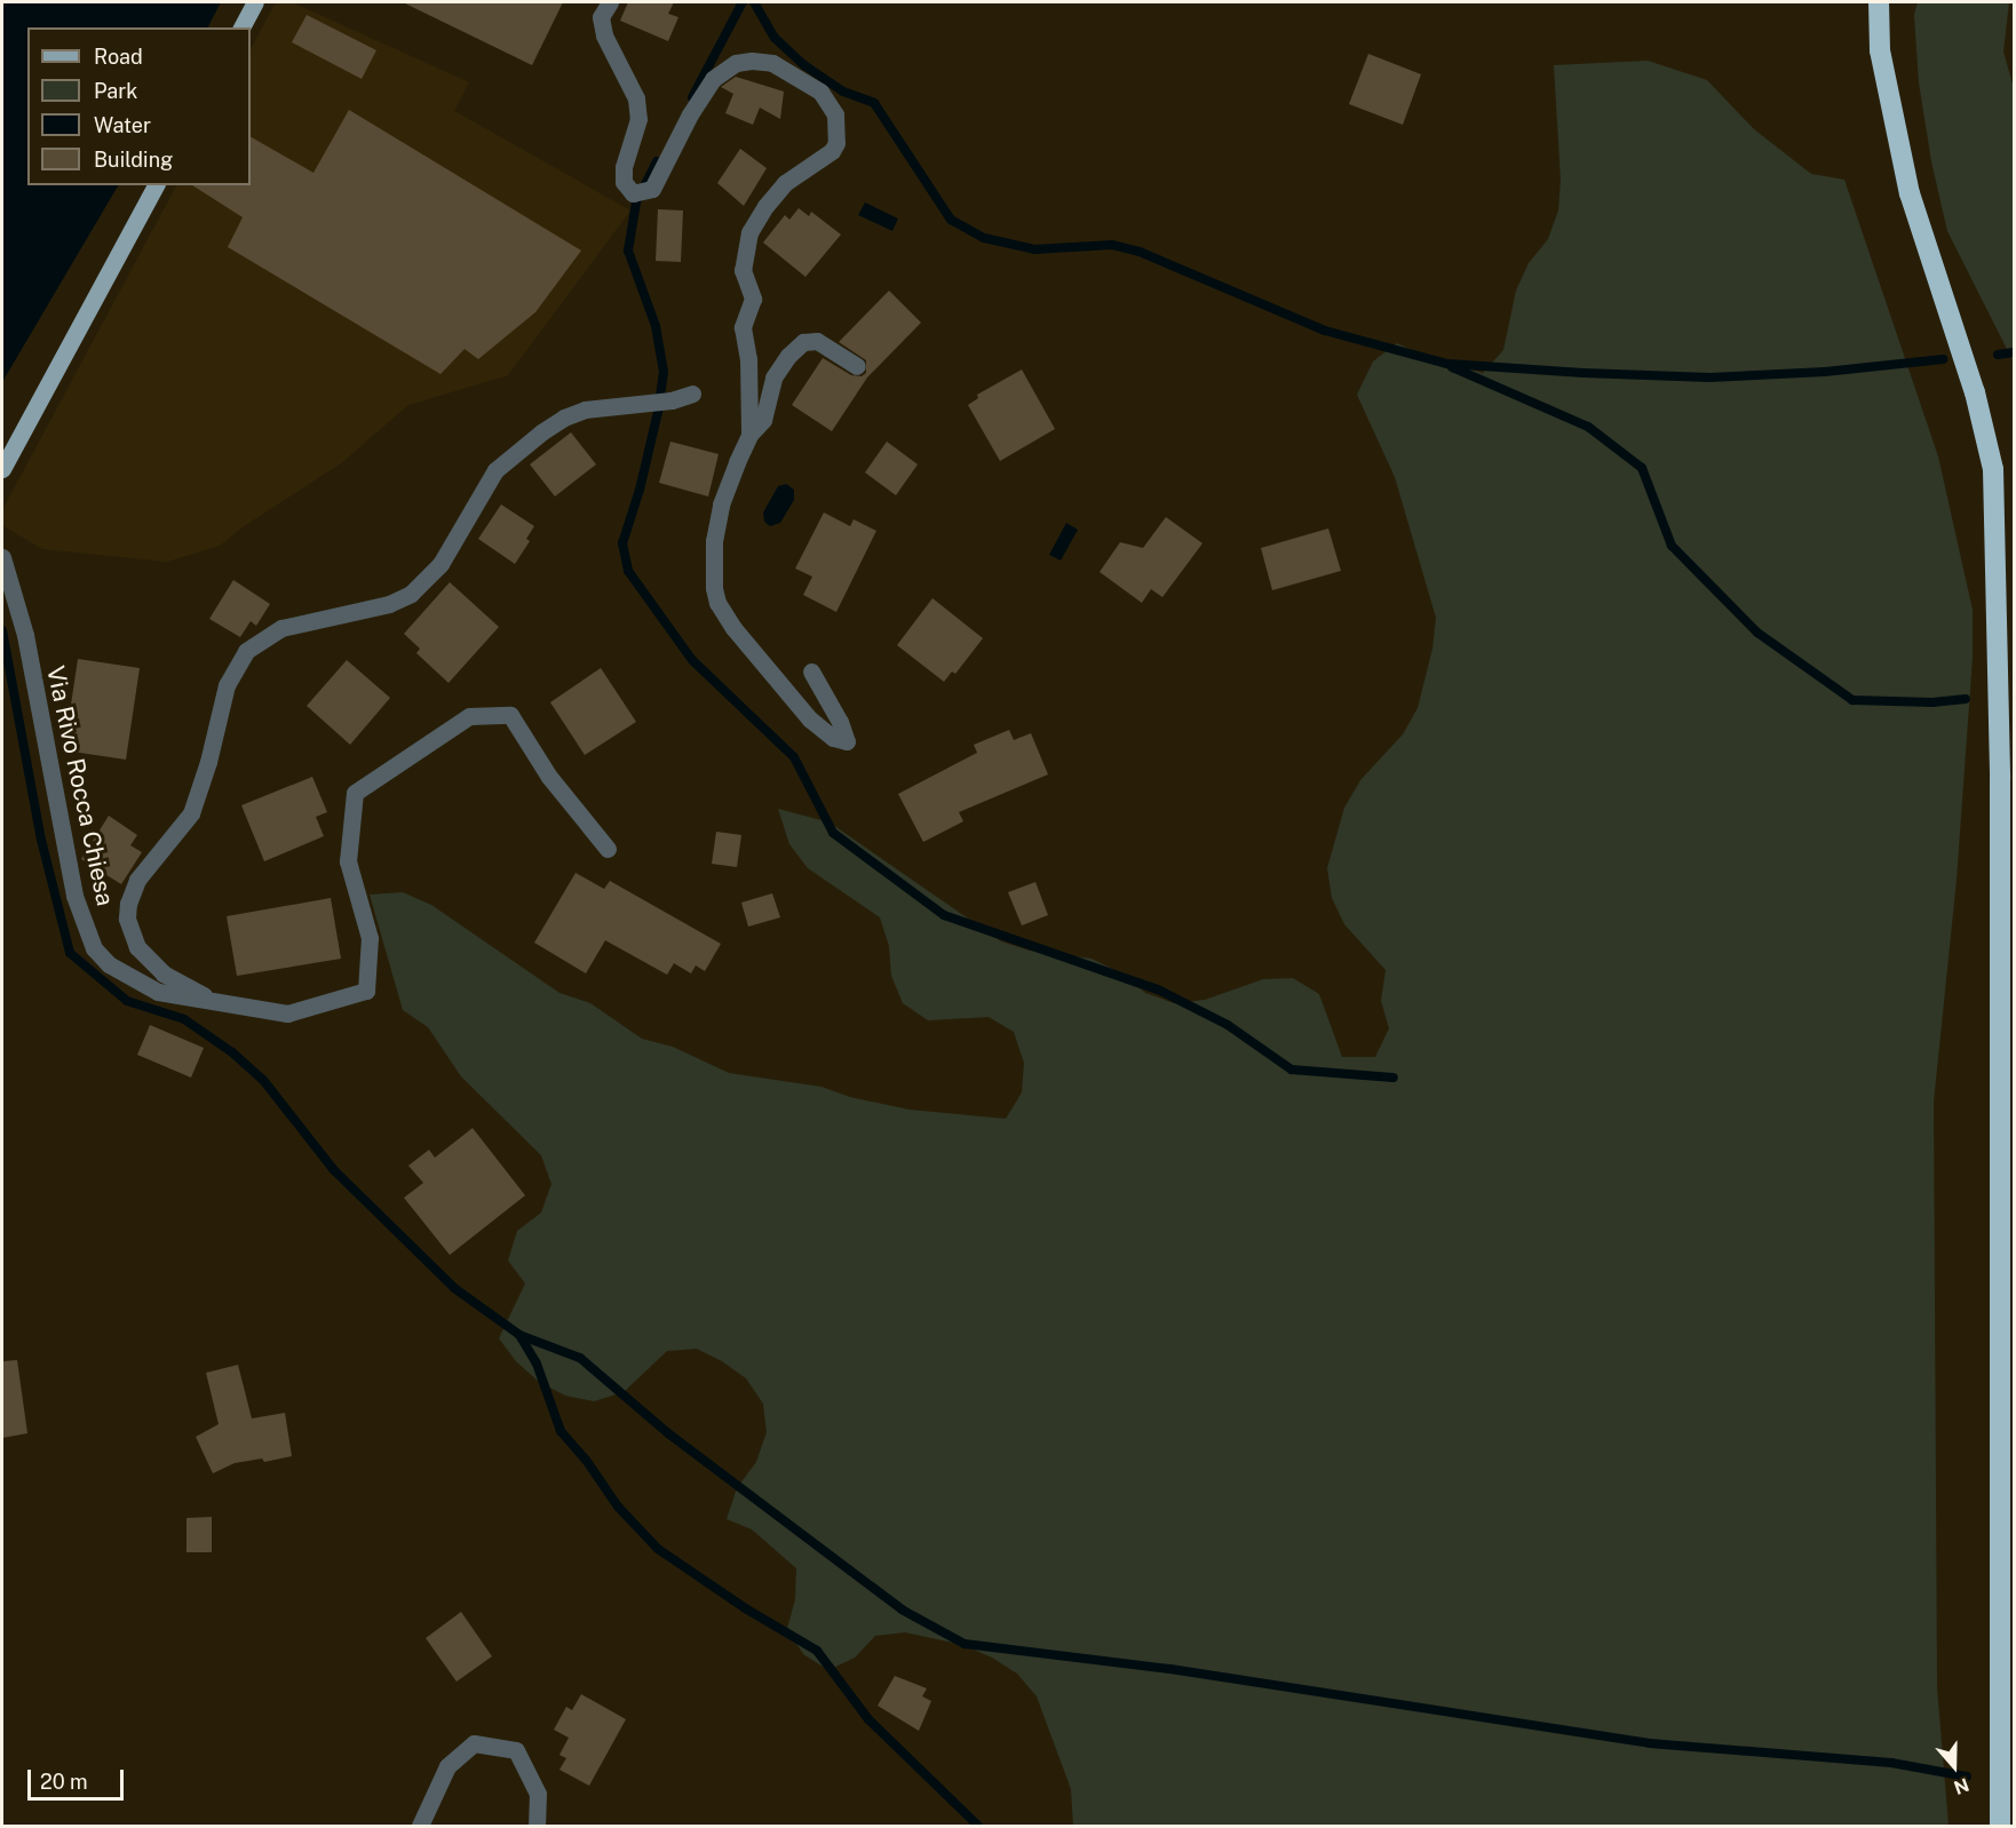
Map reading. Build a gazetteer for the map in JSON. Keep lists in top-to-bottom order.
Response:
{
  "streets": {
    "street": ["Via Rivo Rocca Chiesa"]
  },
  "legend": [
    "Road",
    "Park",
    "Water",
    "Building"
  ],
  "scale_bar": "20 m",
  "north": "bottom"
}
